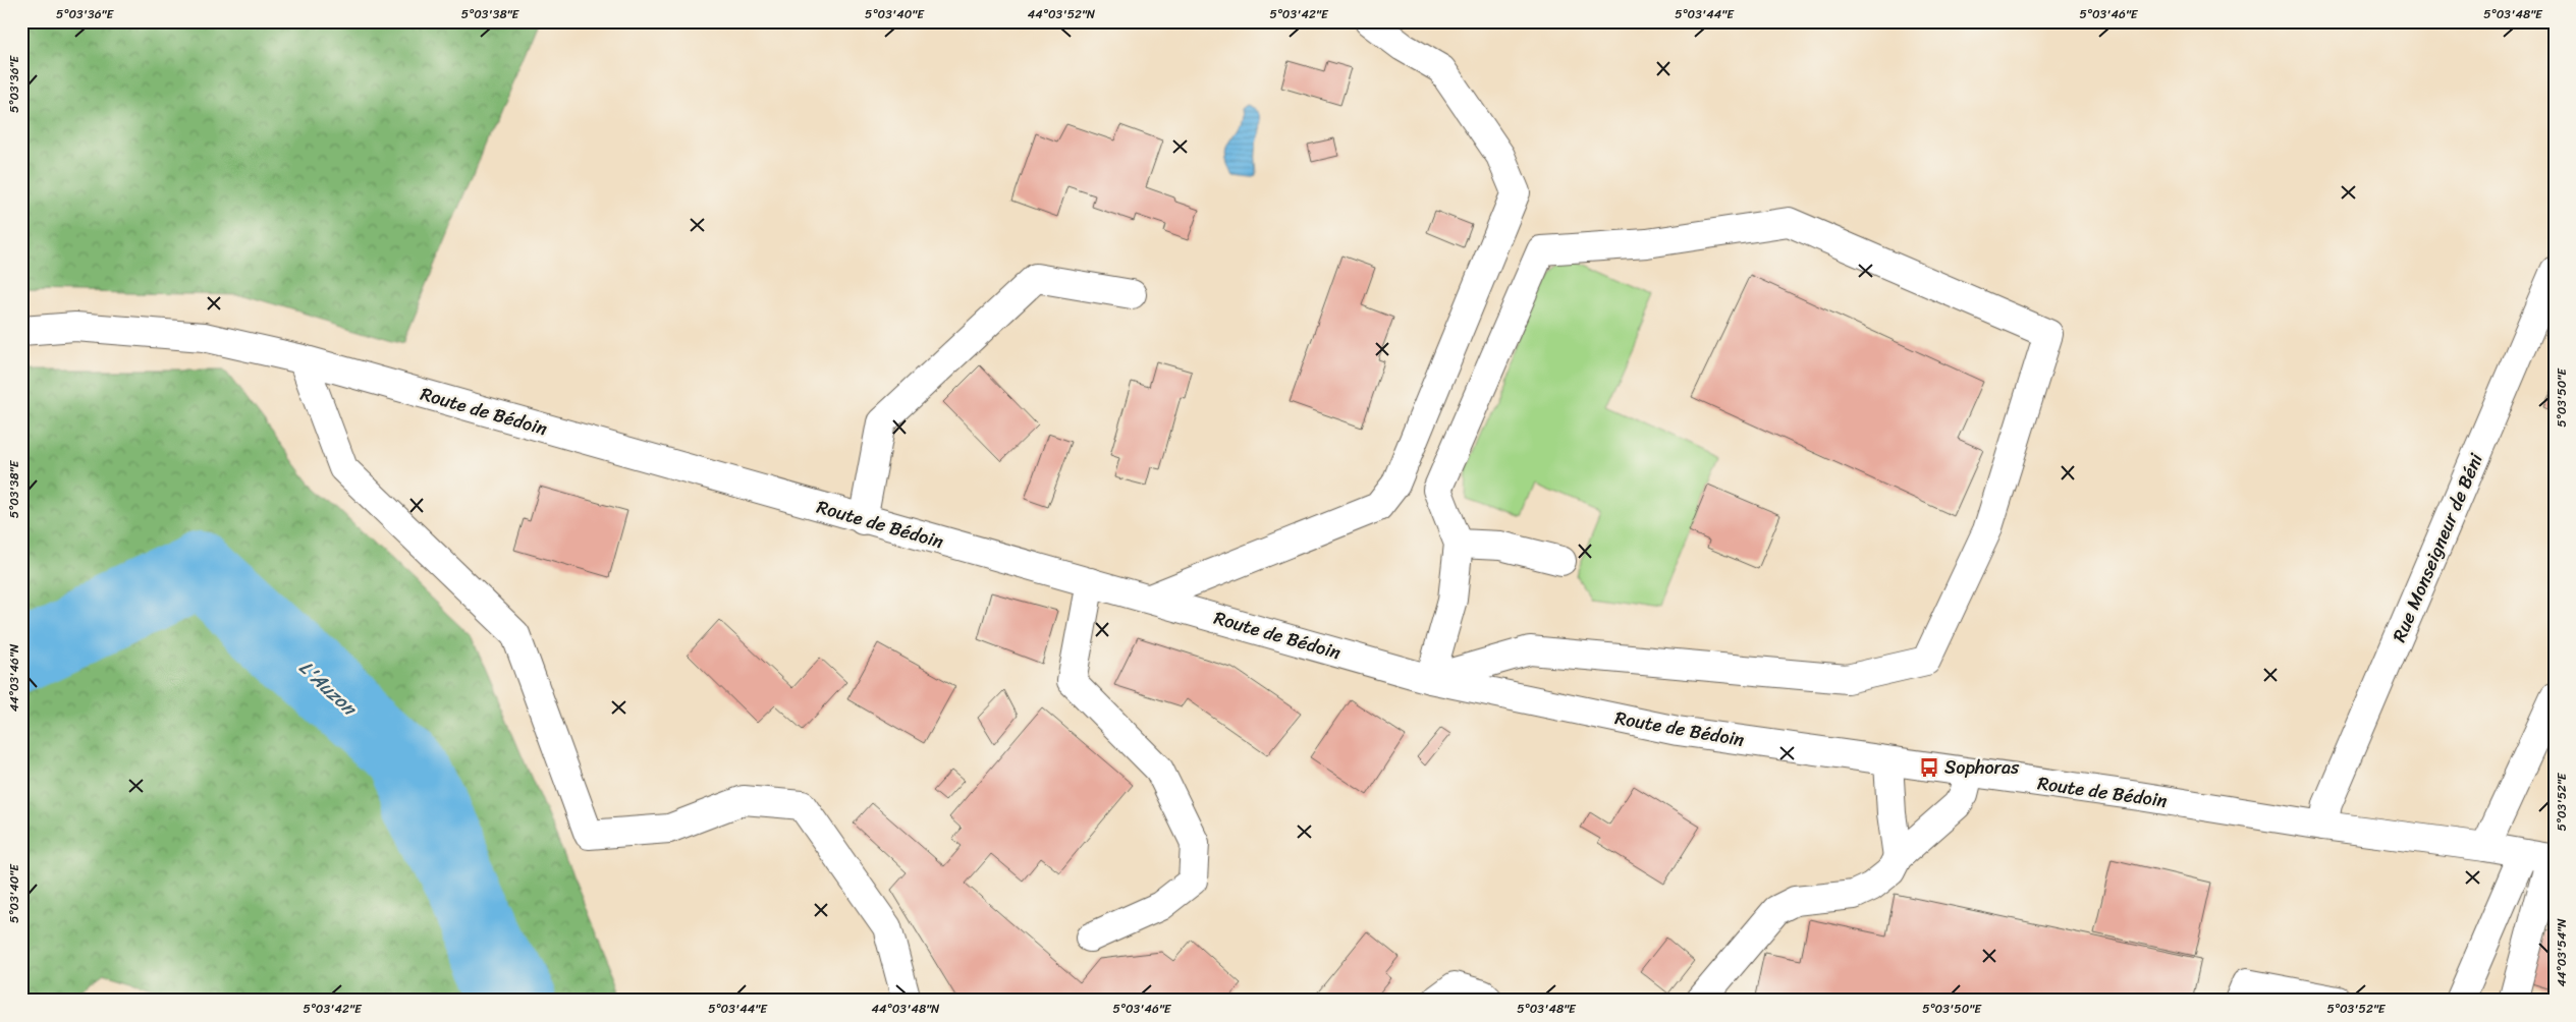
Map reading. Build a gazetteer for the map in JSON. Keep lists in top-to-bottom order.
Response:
{
  "streets": {
    "main road": ["Route de Bédoin", "Rue Monseigneur de Béni"]
  },
  "crossings": [
    ["Route de Bédoin", "Rue Monseigneur de Béni"]
  ],
  "water": ["L'Auzon"],
  "places": {
    "bus stop": ["Sophoras"]
  },
  "coordinates": [
    "5°03'36\"E",
    "5°03'38\"E",
    "5°03'40\"E",
    "44°03'52\"N",
    "5°03'42\"E",
    "5°03'44\"E",
    "5°03'46\"E",
    "5°03'48\"E",
    "5°03'50\"E",
    "44°03'46\"N",
    "5°03'52\"E",
    "44°03'54\"N",
    "44°03'48\"N"
  ]
}
